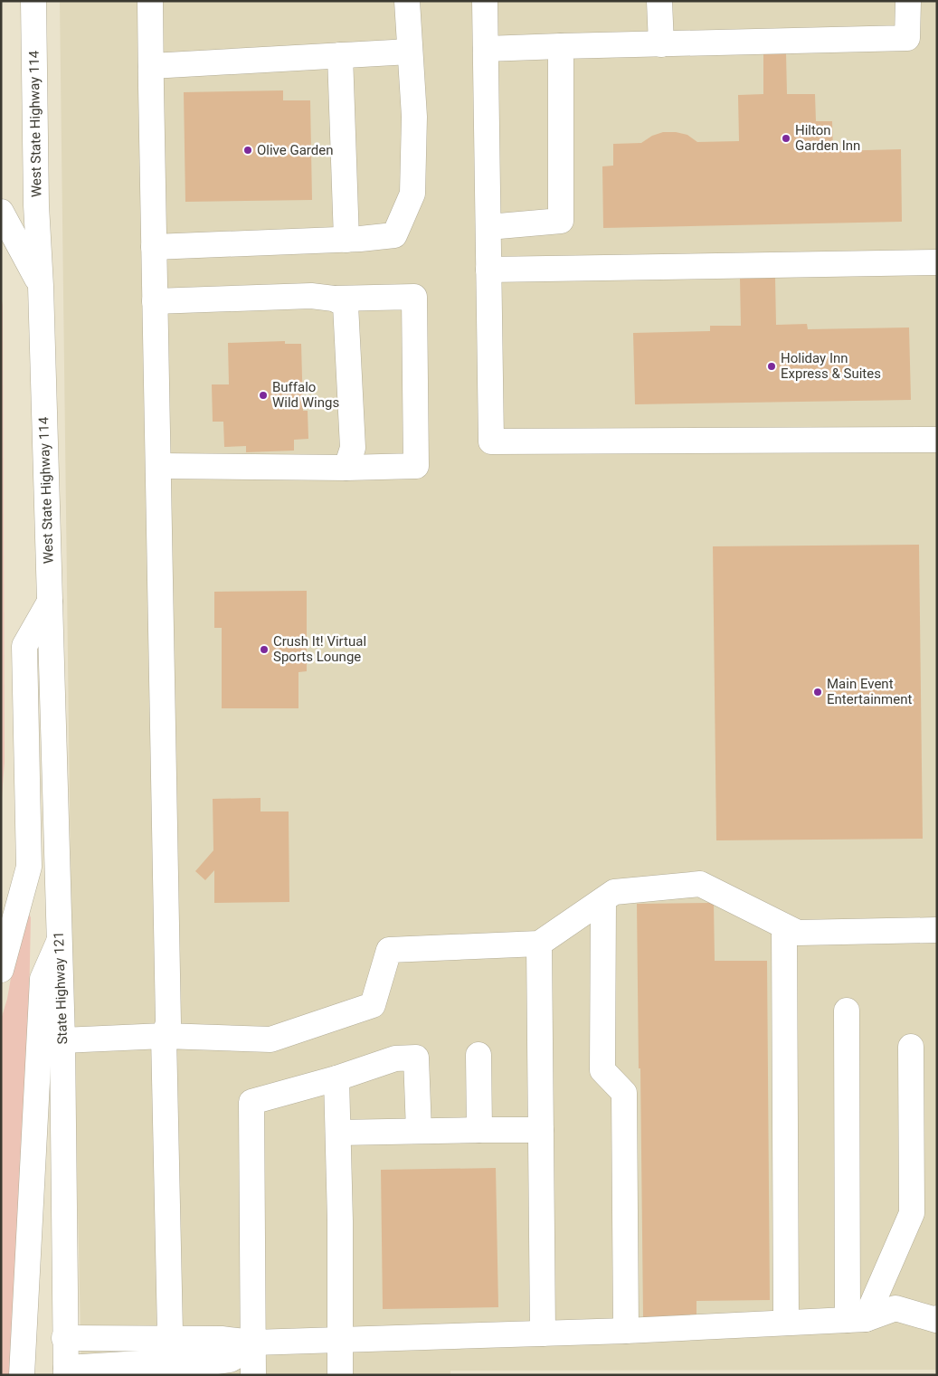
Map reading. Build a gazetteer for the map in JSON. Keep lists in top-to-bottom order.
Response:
{
  "streets": {
    "main road": ["West State Highway 114", "State Highway 121"]
  },
  "crossings": [
    ["West State Highway 114", "State Highway 121"]
  ],
  "places": [
    "Hilton Garden Inn",
    "Olive Garden",
    "Holiday Inn Express & Suites",
    "Buffalo Wild Wings",
    "Crush It! Virtual Sports Lounge",
    "Main Event Entertainment"
  ]
}
